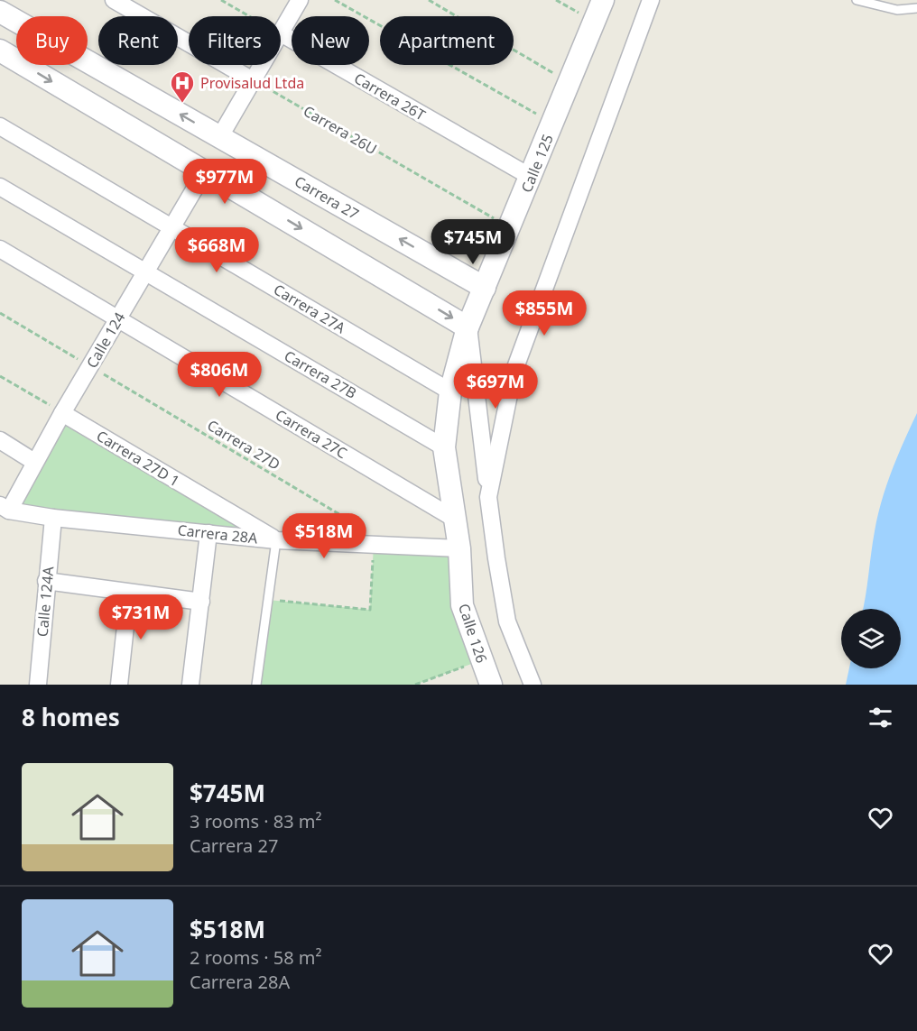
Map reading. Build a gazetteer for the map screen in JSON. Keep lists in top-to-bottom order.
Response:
{
  "streets": {
    "street": [
      "Carrera 26T",
      "Calle 125",
      "Carrera 27",
      "Carrera 27A",
      "Calle 124",
      "Carrera 27B",
      "Carrera 27C",
      "Carrera 27D 1",
      "Carrera 28A",
      "Calle 124A",
      "Calle 126"
    ],
    "path": ["Carrera 26U", "Carrera 27D"]
  },
  "crossings": [
    ["Carrera 26T", "Calle 125"],
    ["Carrera 26U", "Calle 125"],
    ["Calle 125", "Carrera 27"],
    ["Calle 125", "Carrera 27A"],
    ["Calle 125", "Carrera 27B"],
    ["Calle 125", "Carrera 27C"],
    ["Calle 125", "Carrera 28A"],
    ["Calle 125", "Calle 126"],
    ["Carrera 27A", "Calle 124"],
    ["Calle 124", "Carrera 27B"],
    ["Calle 124", "Carrera 27C"],
    ["Calle 124", "Carrera 27D"],
    ["Calle 124", "Carrera 27D 1"],
    ["Calle 124", "Carrera 28A"],
    ["Carrera 27D 1", "Carrera 28A"],
    ["Carrera 28A", "Calle 124A"],
    ["Carrera 28A", "Calle 126"]
  ],
  "places": {
    "hospital": ["Provisalud Ltda"]
  },
  "page": {
    "chip": [
      "Buy",
      "Rent",
      "Filters",
      "New",
      "Apartment"
    ],
    "price": [
      "$977M",
      "$745M",
      "$668M",
      "$855M",
      "$806M",
      "$697M",
      "$518M",
      "$731M"
    ],
    "heading": "8 homes",
    "list": [
      {
        "name": "$745M",
        "note": "3 rooms · 83 m² · Carrera 27"
      },
      {
        "name": "$518M",
        "note": "2 rooms · 58 m² · Carrera 28A"
      }
    ]
  }
}
